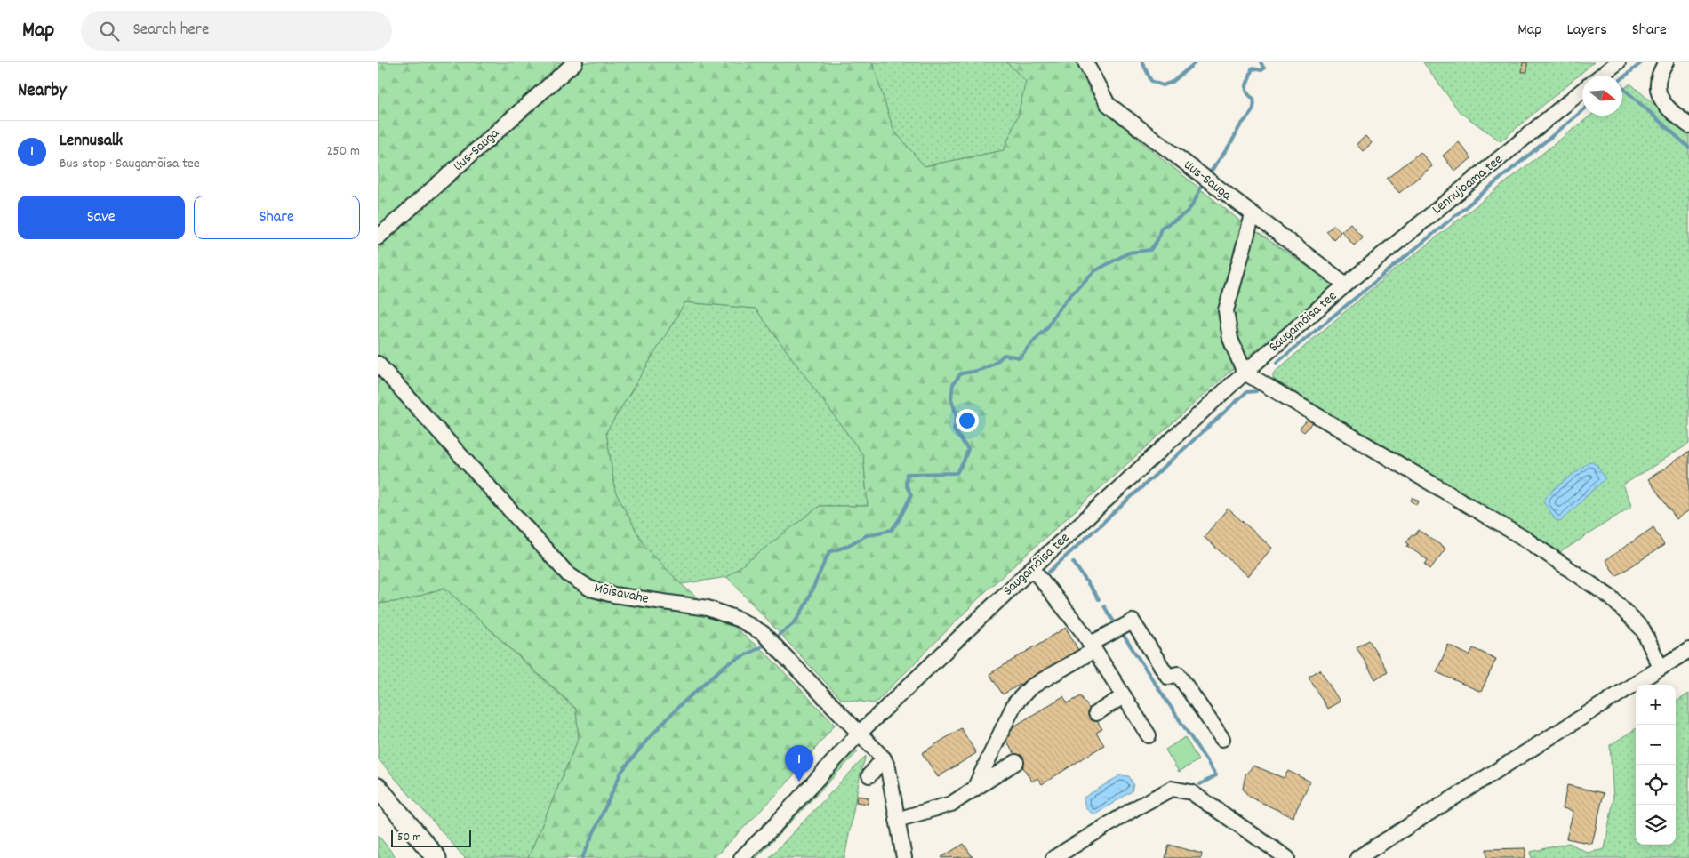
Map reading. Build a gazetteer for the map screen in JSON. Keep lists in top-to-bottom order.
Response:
{
  "streets": {
    "street": [
      "Uus-Sauga",
      "Lennujaama tee",
      "Saugamõisa tee",
      "Mõisavahe"
    ]
  },
  "crossings": [
    ["Uus-Sauga", "Lennujaama tee"],
    ["Uus-Sauga", "Saugamõisa tee"],
    ["Lennujaama tee", "Saugamõisa tee"],
    ["Saugamõisa tee", "Mõisavahe"]
  ],
  "scale_bar": "50 m",
  "north": "right",
  "page": {
    "header": "Map",
    "search": "Search here",
    "nav": ["Map", "Layers", "Share"],
    "heading": "Nearby",
    "list": [
      {
        "mark": "1",
        "name": "Lennusalk",
        "note": "Bus stop · Saugamõisa tee",
        "value": "250 m"
      }
    ],
    "buttons": ["Save", "Share"],
    "map_buttons": ["+", "−"],
    "pins": "1",
    "scale": "50 m"
  }
}
